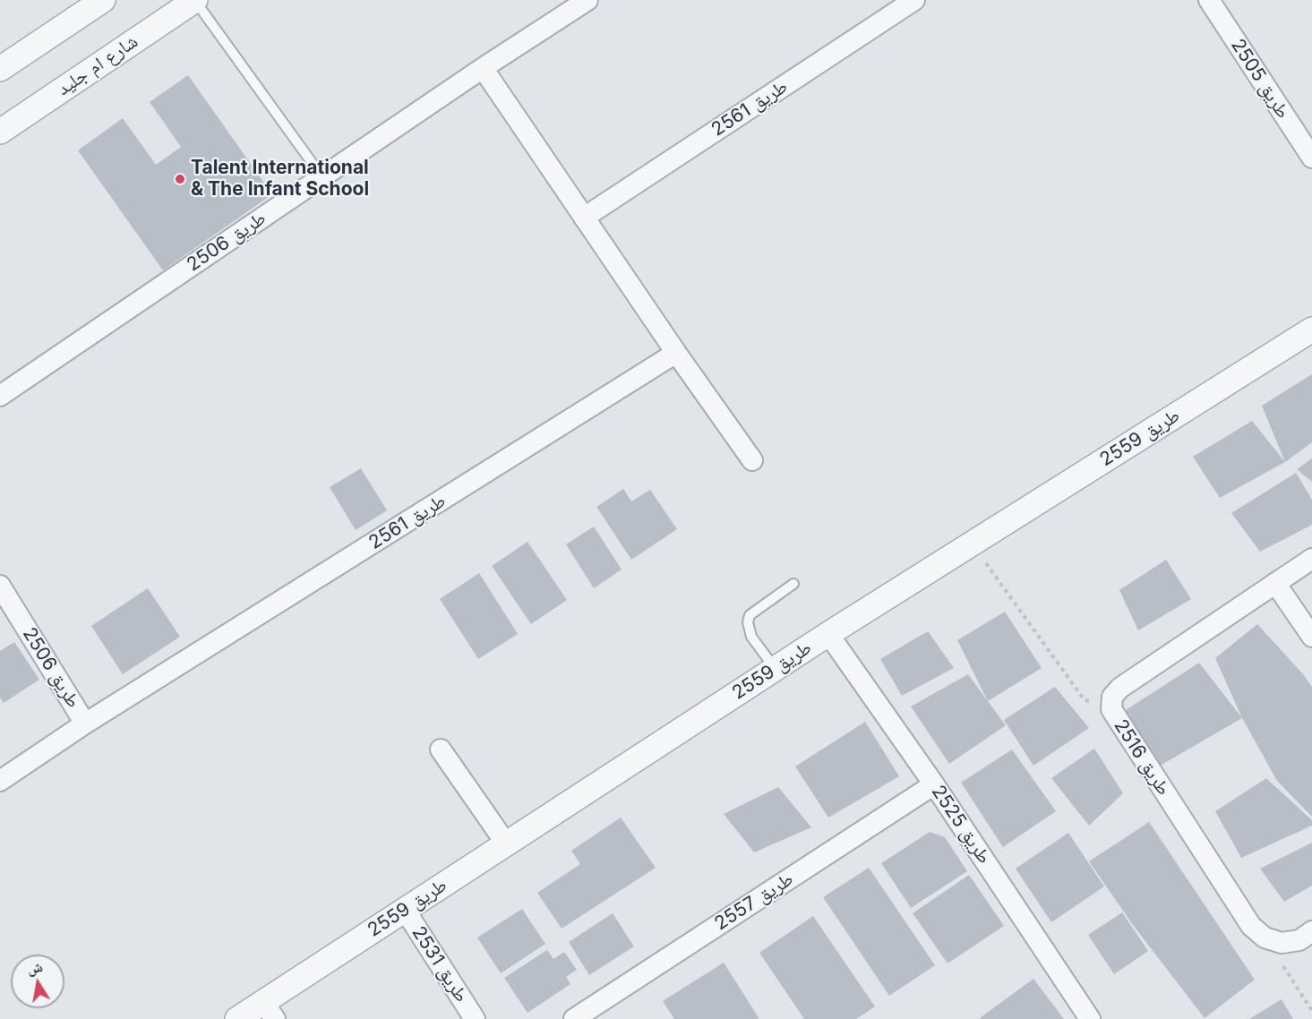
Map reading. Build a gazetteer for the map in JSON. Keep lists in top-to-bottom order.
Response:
{
  "streets": {
    "street": [
      "شارع ام جليد",
      "طريق 2505",
      "طريق 2561",
      "طريق 2506",
      "طريق 2559",
      "طريق 2516",
      "طريق 2525",
      "طريق 2557",
      "طريق 2531"
    ]
  },
  "crossings": [
    ["طريق 2561", "طريق 2506"],
    ["طريق 2559", "طريق 2525"],
    ["طريق 2559", "طريق 2531"],
    ["طريق 2525", "طريق 2557"]
  ],
  "places": ["Talent International & The Infant School"],
  "north": "top"
}
